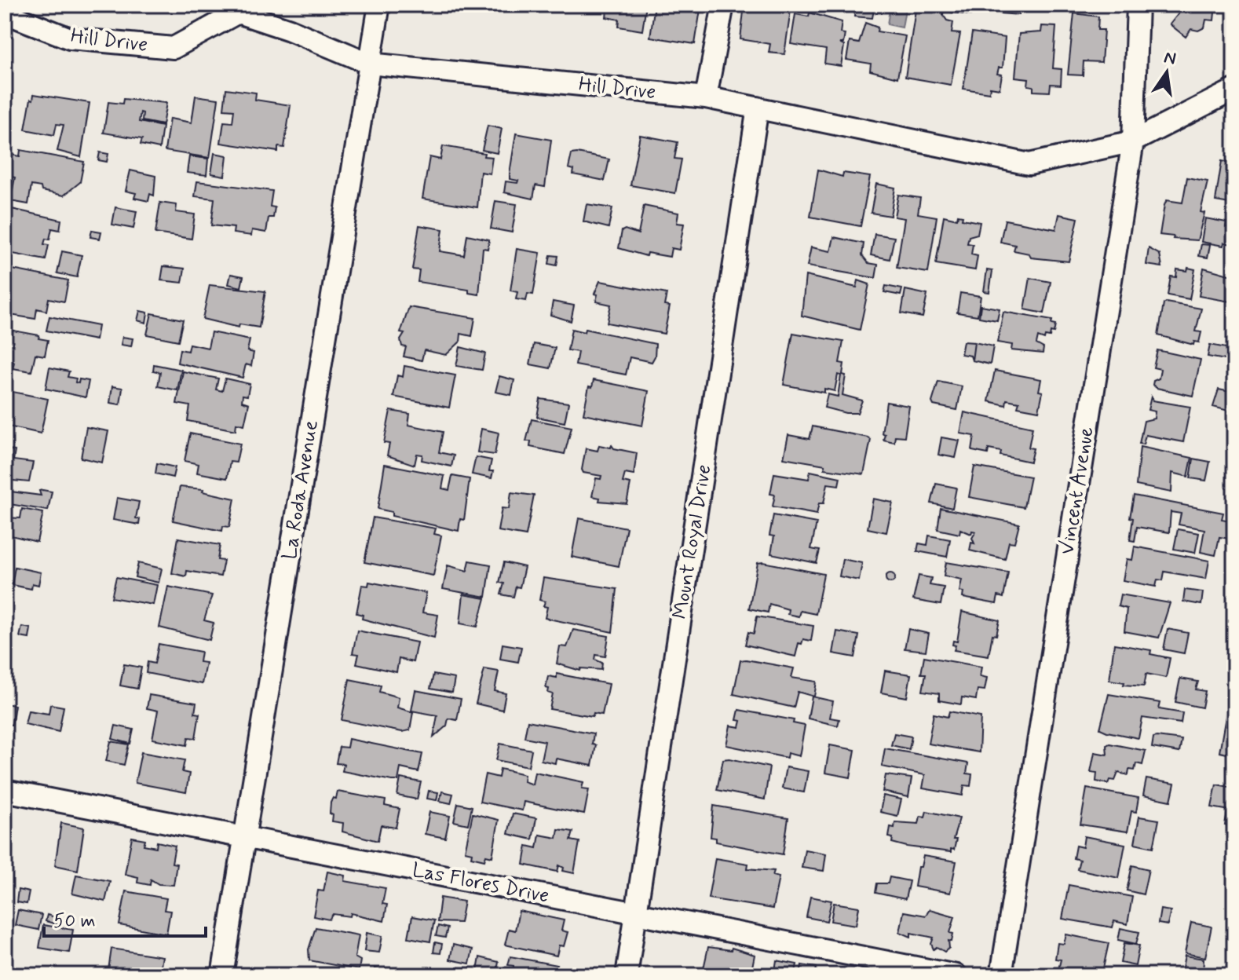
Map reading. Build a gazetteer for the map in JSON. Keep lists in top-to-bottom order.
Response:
{
  "streets": {
    "street": [
      "Hill Drive",
      "La Roda Avenue",
      "Vincent Avenue",
      "Mount Royal Drive",
      "Las Flores Drive"
    ]
  },
  "crossings": [
    ["Hill Drive", "La Roda Avenue"],
    ["Hill Drive", "Vincent Avenue"],
    ["Hill Drive", "Mount Royal Drive"],
    ["La Roda Avenue", "Las Flores Drive"],
    ["Mount Royal Drive", "Las Flores Drive"]
  ],
  "scale_bar": "50 m",
  "north": "top"
}
